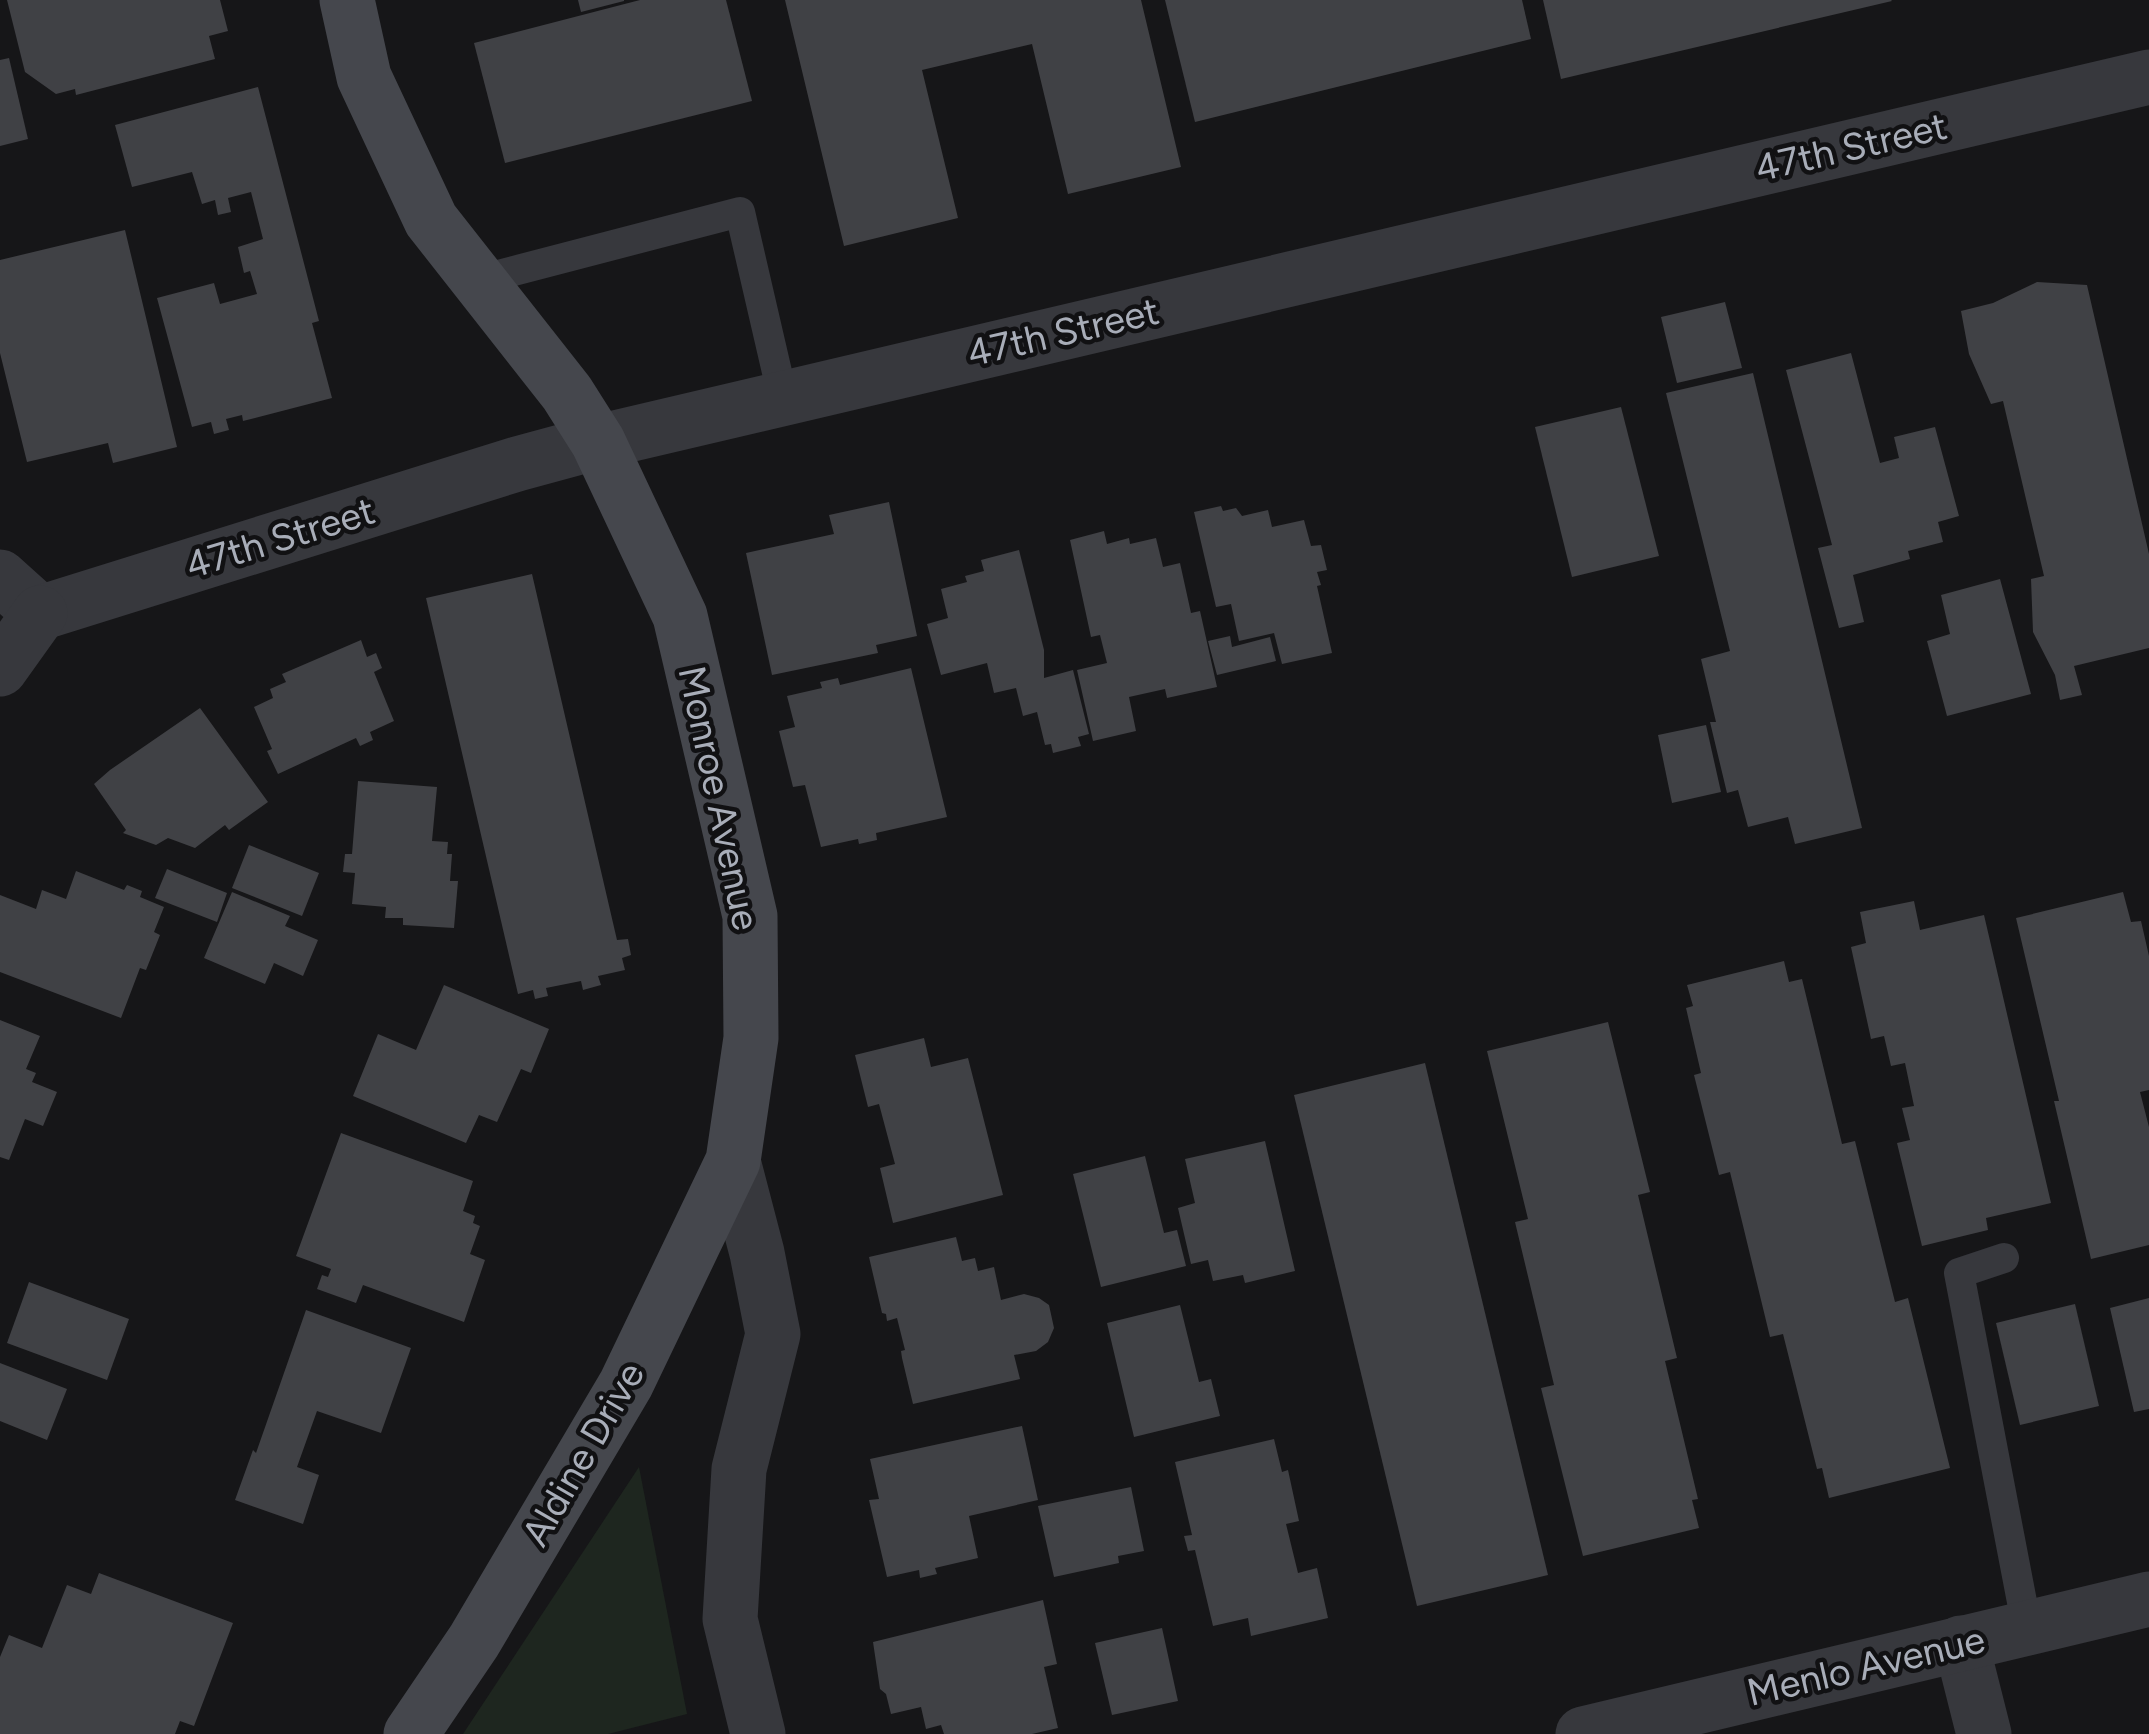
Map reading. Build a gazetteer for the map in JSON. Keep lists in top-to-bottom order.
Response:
{
  "streets": {
    "main road": ["Monroe Avenue", "Aldine Drive"],
    "street": ["47th Street", "Menlo Avenue"]
  },
  "crossings": [
    ["47th Street", "Monroe Avenue"],
    ["Monroe Avenue", "Aldine Drive"]
  ]
}
